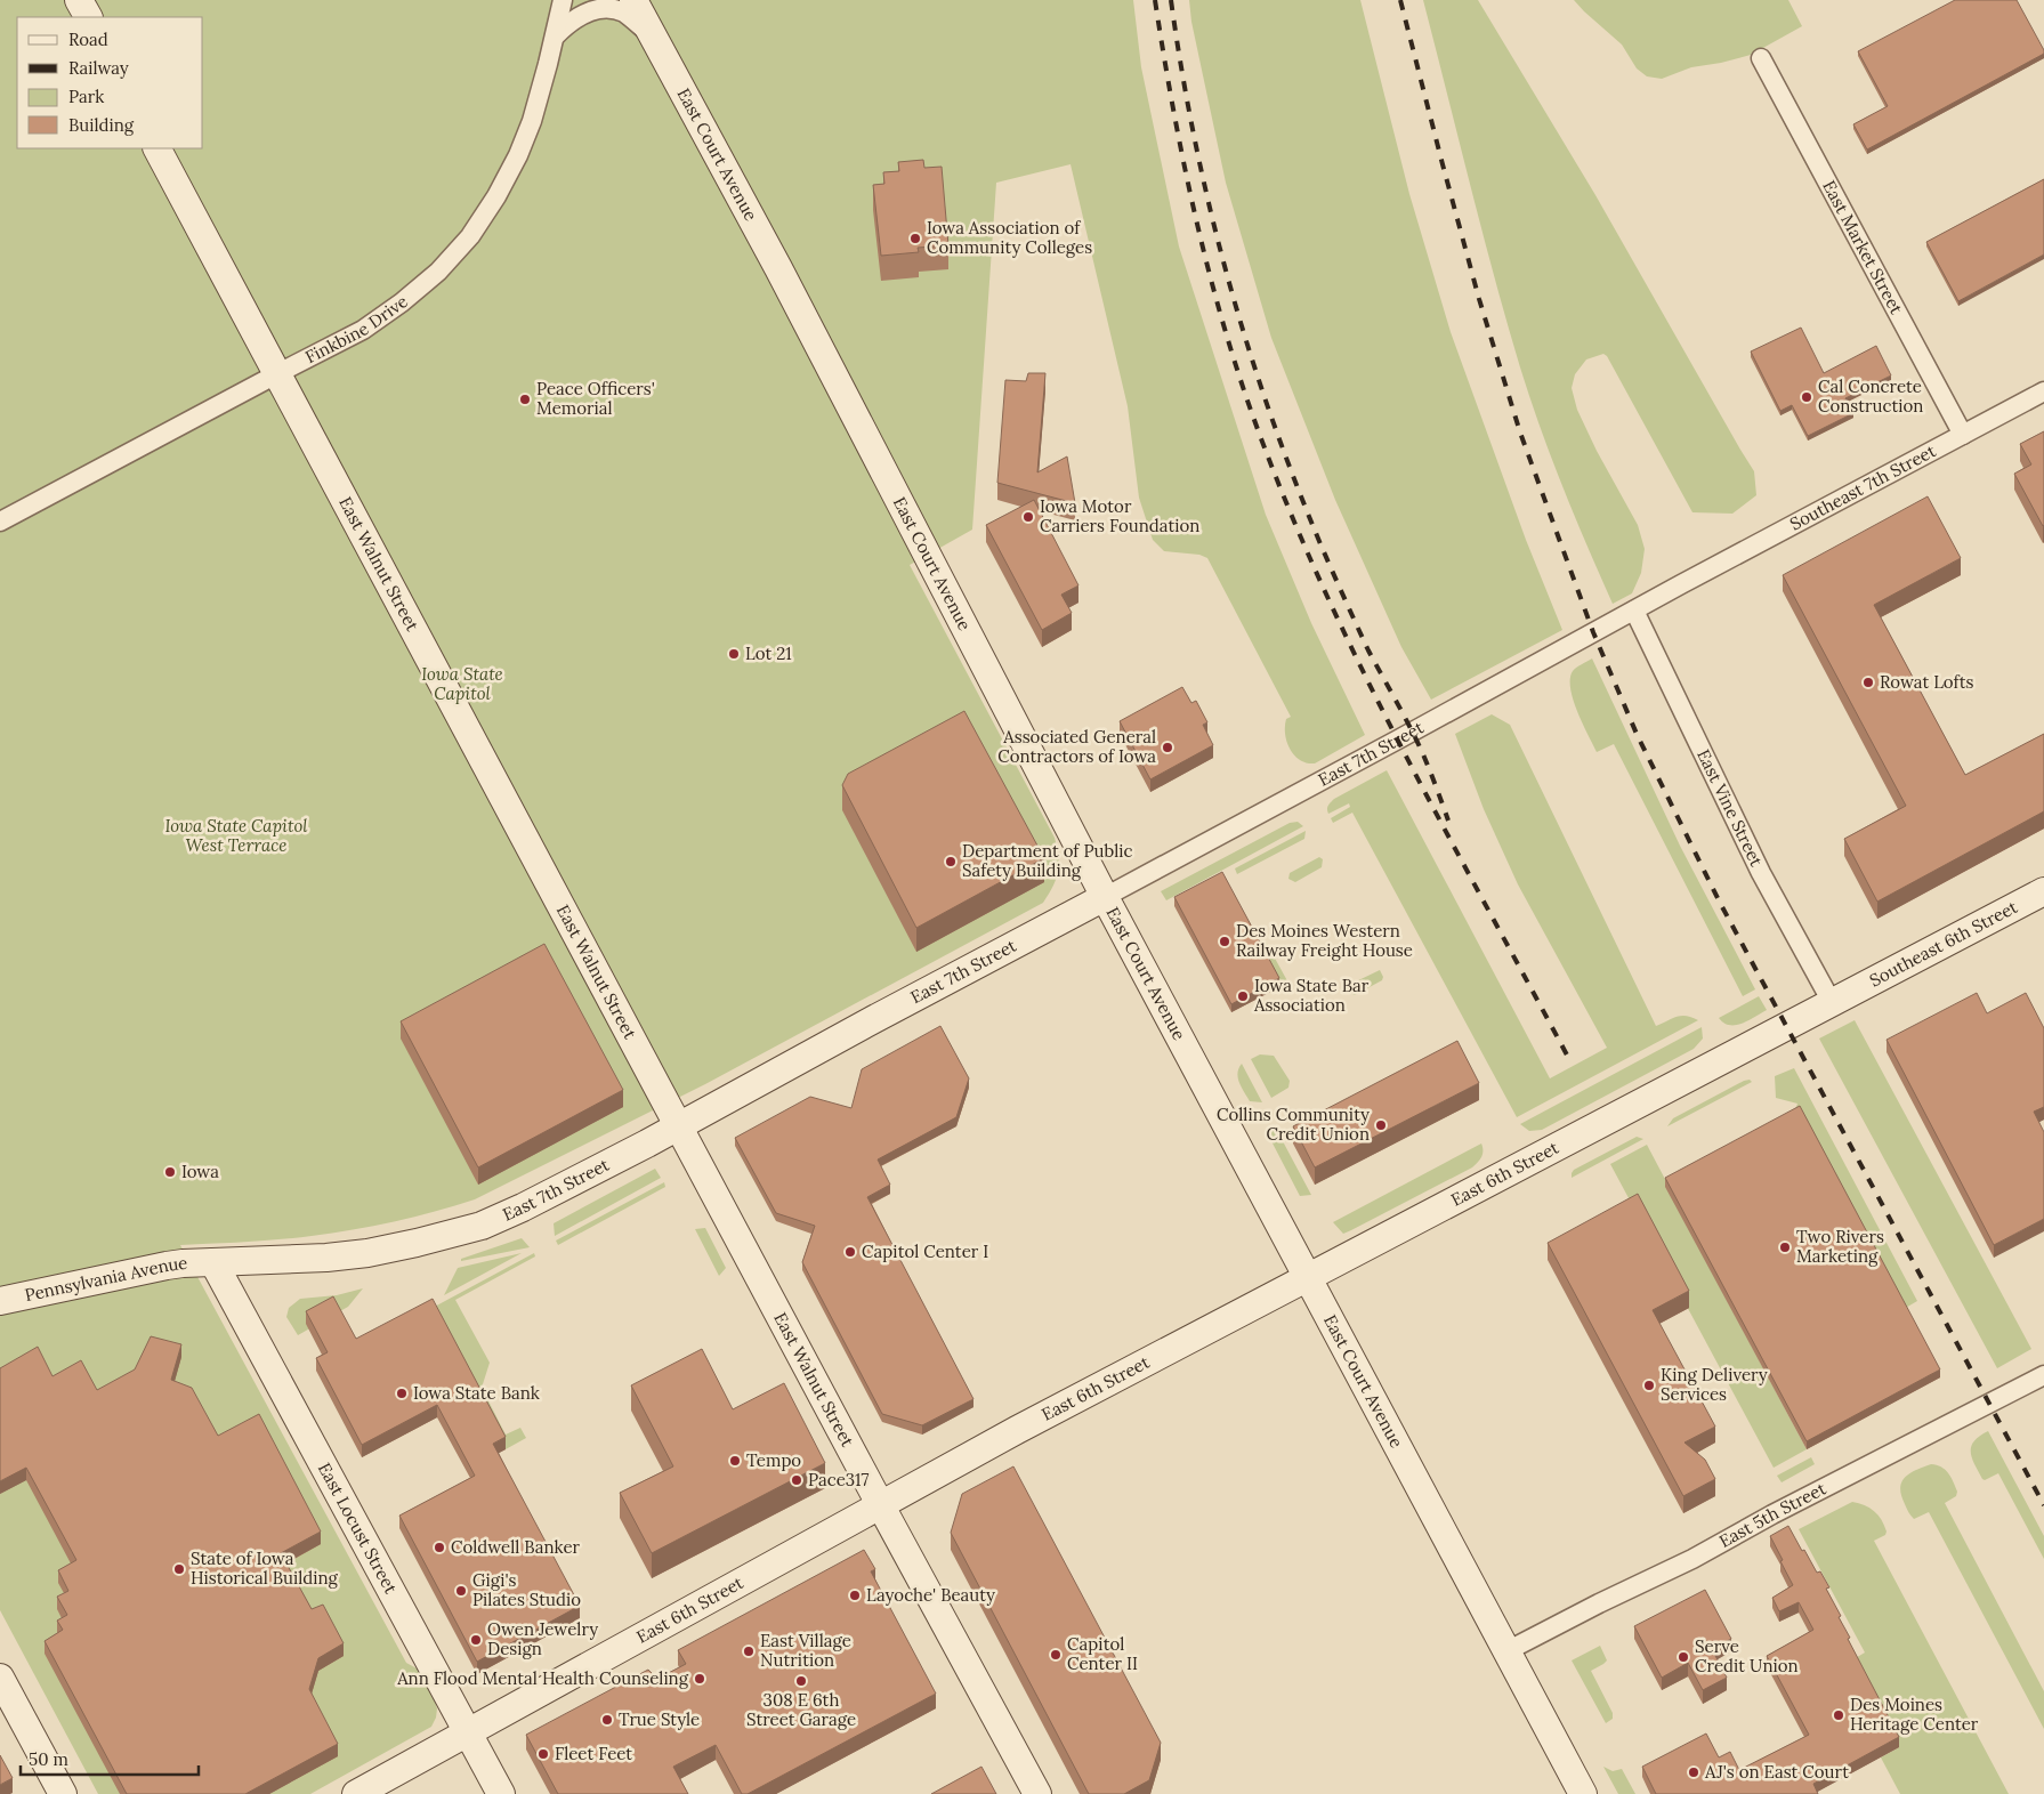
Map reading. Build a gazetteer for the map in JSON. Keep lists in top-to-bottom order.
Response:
{
  "streets": {
    "street": [
      "East Court Avenue",
      "East Market Street",
      "Finkbine Drive",
      "Southeast 7th Street",
      "East Walnut Street",
      "East 7th Street",
      "East Vine Street",
      "Southeast 6th Street",
      "East 6th Street",
      "Pennsylvania Avenue",
      "East 5th Street",
      "East Locust Street"
    ]
  },
  "crossings": [
    ["East Court Avenue", "East 7th Street"],
    ["East Court Avenue", "East 6th Street"],
    ["East Court Avenue", "East 5th Street"],
    ["East Market Street", "Southeast 7th Street"],
    ["Finkbine Drive", "East Walnut Street"],
    ["Southeast 7th Street", "East 7th Street"],
    ["East Walnut Street", "East 7th Street"],
    ["East Walnut Street", "East 6th Street"],
    ["East 7th Street", "East Vine Street"],
    ["East 7th Street", "Pennsylvania Avenue"],
    ["East 7th Street", "East Locust Street"],
    ["East Vine Street", "Southeast 6th Street"],
    ["East Vine Street", "East 6th Street"],
    ["Southeast 6th Street", "East 6th Street"],
    ["East 6th Street", "East Locust Street"],
    ["Pennsylvania Avenue", "East Locust Street"]
  ],
  "parks": ["Iowa State Capitol", "Iowa State Capitol West Terrace"],
  "places": [
    "Iowa Association of Community Colleges",
    "Cal Concrete Construction",
    "Peace Officers' Memorial",
    "Iowa Motor Carriers Foundation",
    "Lot 21",
    "Rowat Lofts",
    "Associated General Contractors of Iowa",
    "Department of Public Safety Building",
    "Des Moines Western Railway Freight House",
    "Iowa State Bar Association",
    "Collins Community Credit Union",
    "Iowa",
    "Two Rivers Marketing",
    "Capitol Center I",
    "King Delivery Services",
    "Iowa State Bank",
    "Tempo",
    "Pace317",
    "Coldwell Banker",
    "State of Iowa Historical Building",
    "Gigi's Pilates Studio",
    "Layoche' Beauty",
    "Owen Jewelry Design",
    "East Village Nutrition",
    "Capitol Center II",
    "Serve Credit Union",
    "Ann Flood Mental Health Counseling",
    "308 E 6th Street Garage",
    "Des Moines Heritage Center",
    "True Style",
    "Fleet Feet",
    "AJ's on East Court"
  ],
  "legend": [
    "Road",
    "Railway",
    "Park",
    "Building"
  ],
  "scale_bar": "50 m"
}
